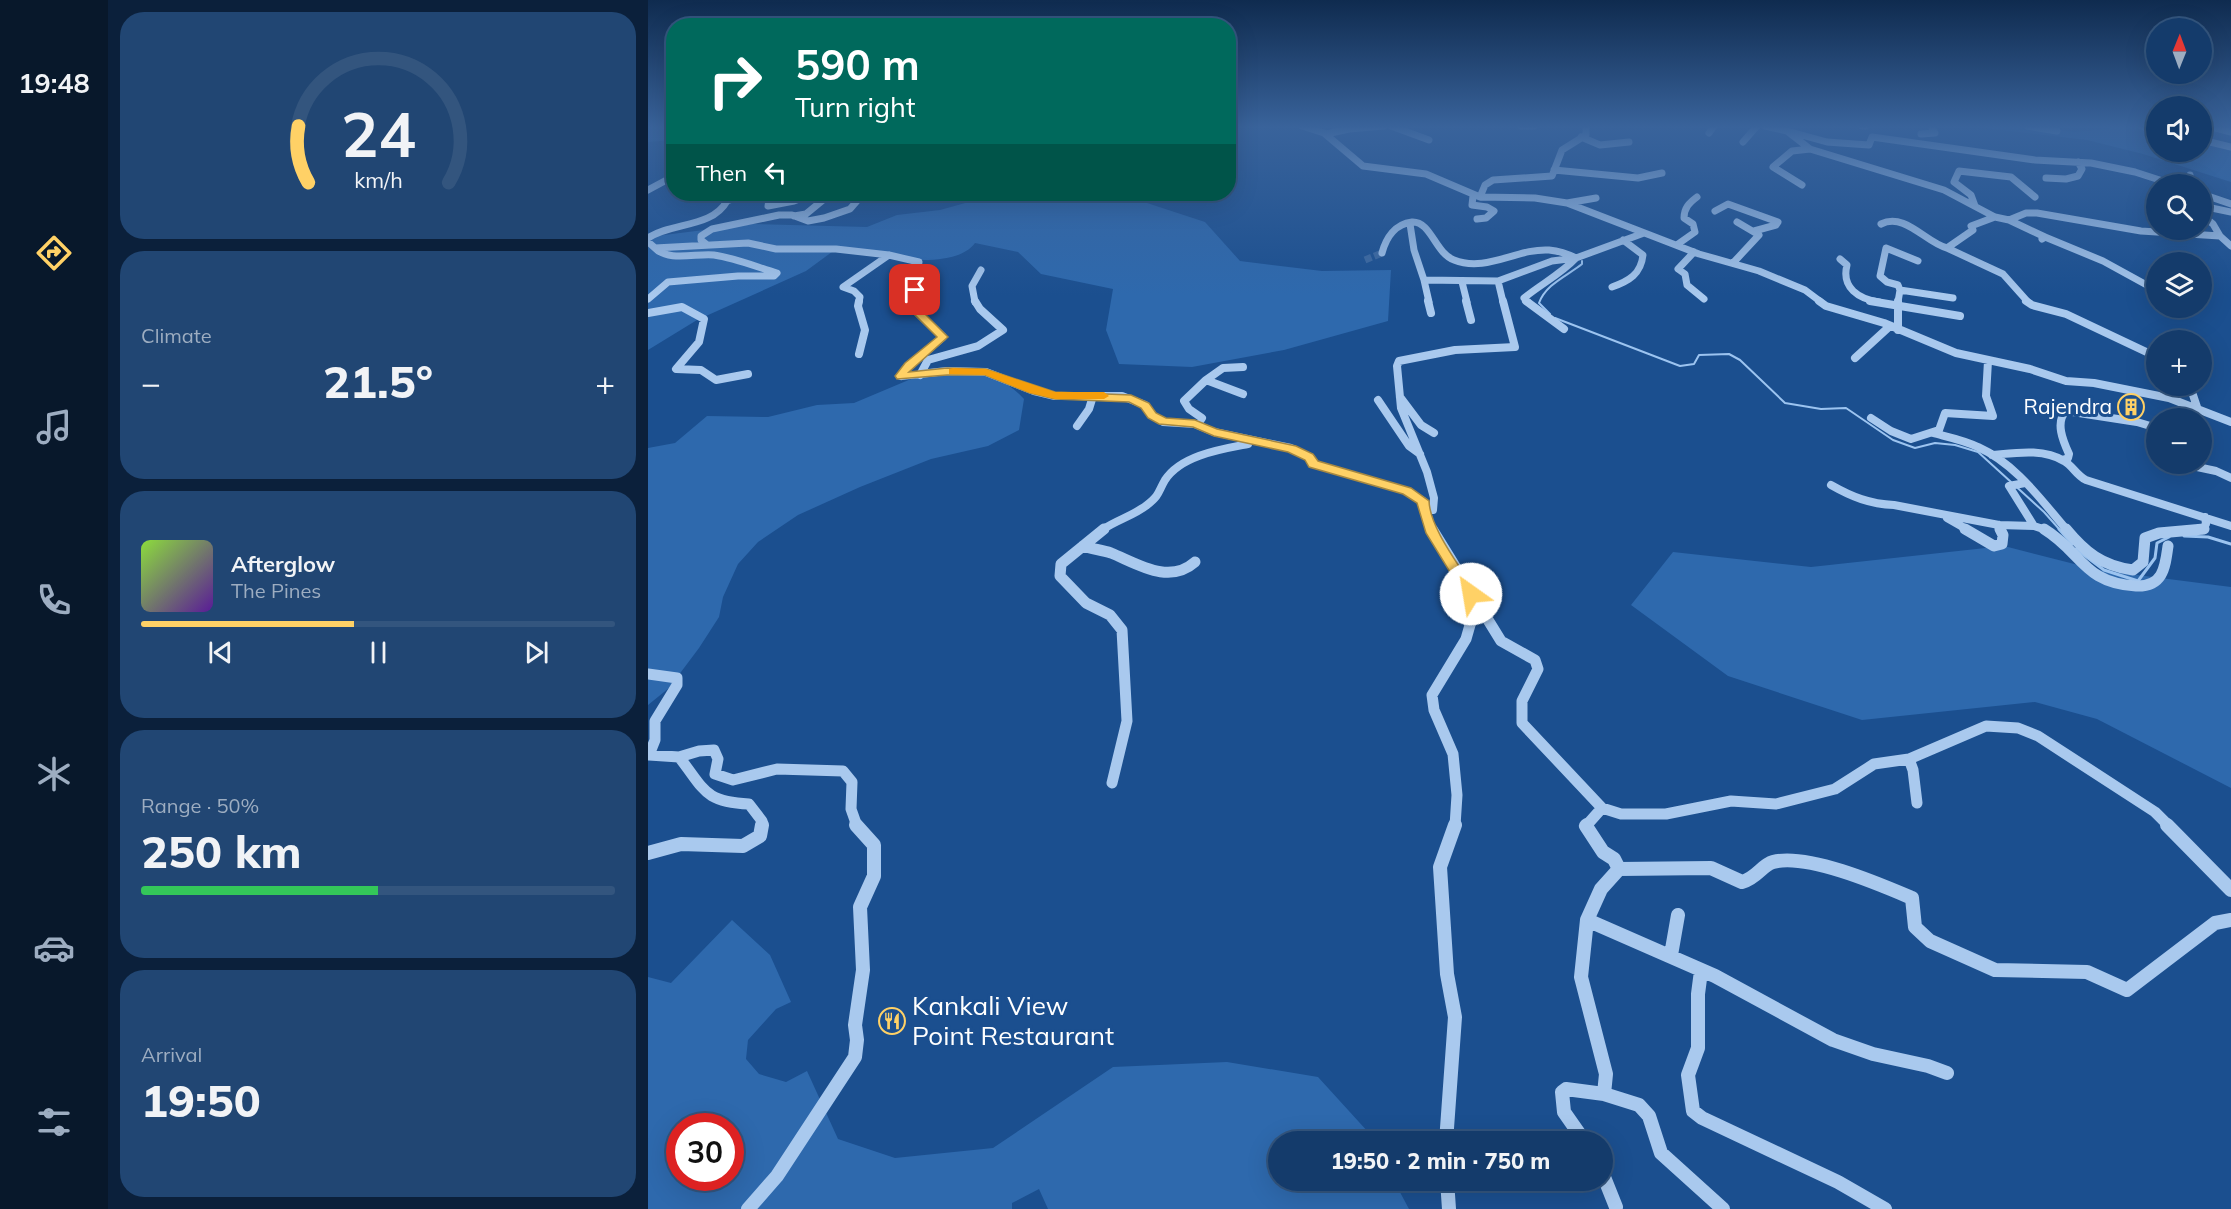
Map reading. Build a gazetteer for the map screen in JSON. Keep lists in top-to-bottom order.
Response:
{
  "places": {
    "building": ["Rajendra"],
    "restaurant": ["Kankali View Point Restaurant"]
  },
  "north": "top",
  "page": {
    "tabs": "19:48",
    "map_buttons": ["+", "−"],
    "turn": ["590 m", "Turn right"],
    "then": "Then",
    "tile": [
      "Climate",
      ["Range · 50%", "250 km"],
      ["Arrival", "19:50"]
    ],
    "heat": ["−", "21.5°", "+"],
    "song": ["Afterglow", "The Pines"],
    "limit": "30",
    "trip": "19:50 · 2 min · 750 m",
    "gauge": ["24", "km/h"]
  }
}
